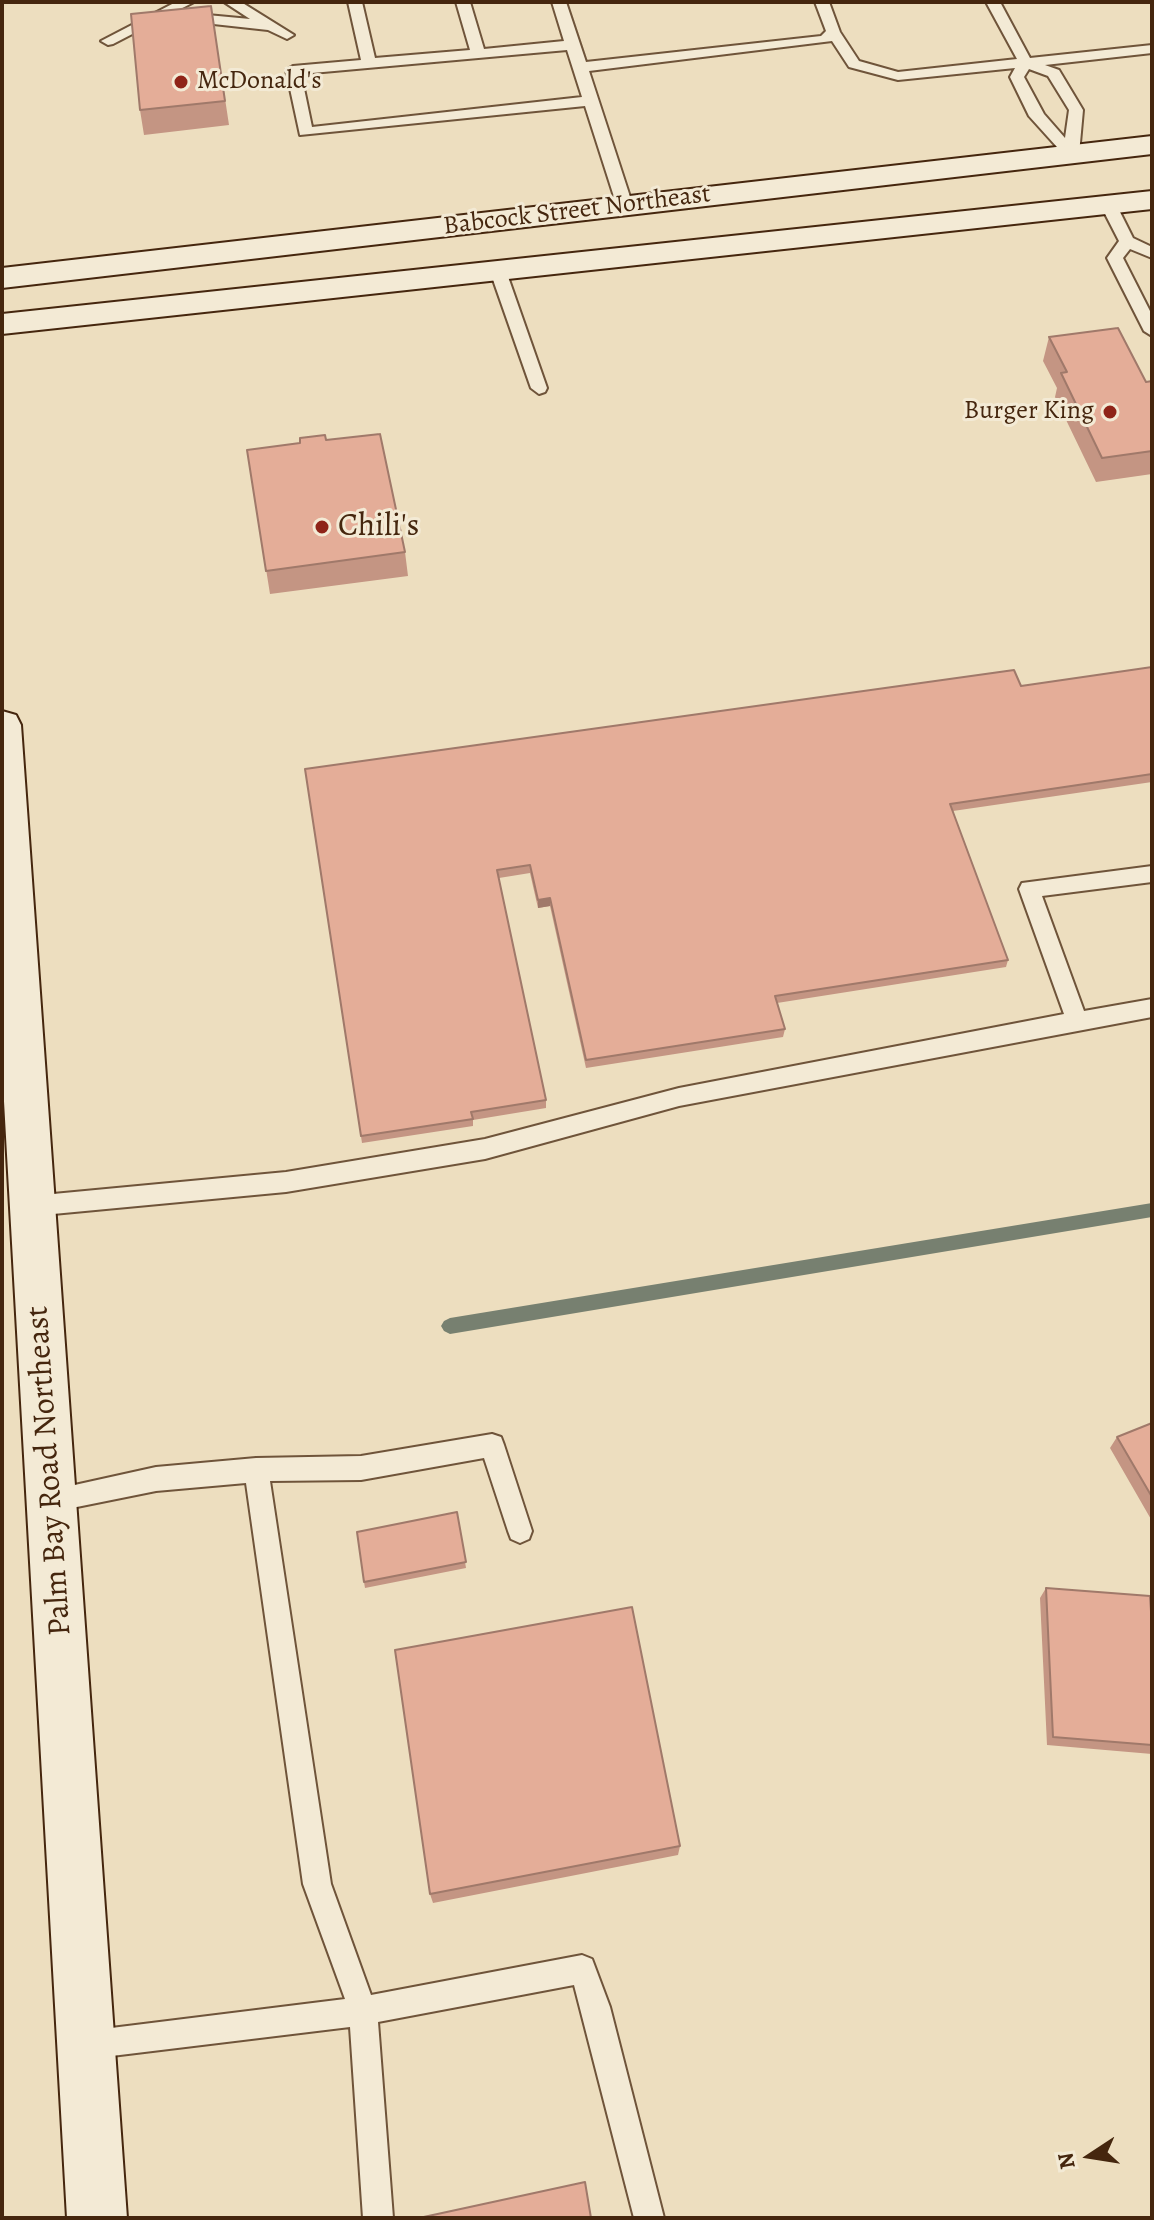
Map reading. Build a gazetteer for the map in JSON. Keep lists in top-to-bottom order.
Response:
{
  "streets": {
    "main road": ["Babcock Street Northeast", "Palm Bay Road Northeast"]
  },
  "places": ["McDonald's", "Burger King", "Chili's"],
  "north": "left"
}
